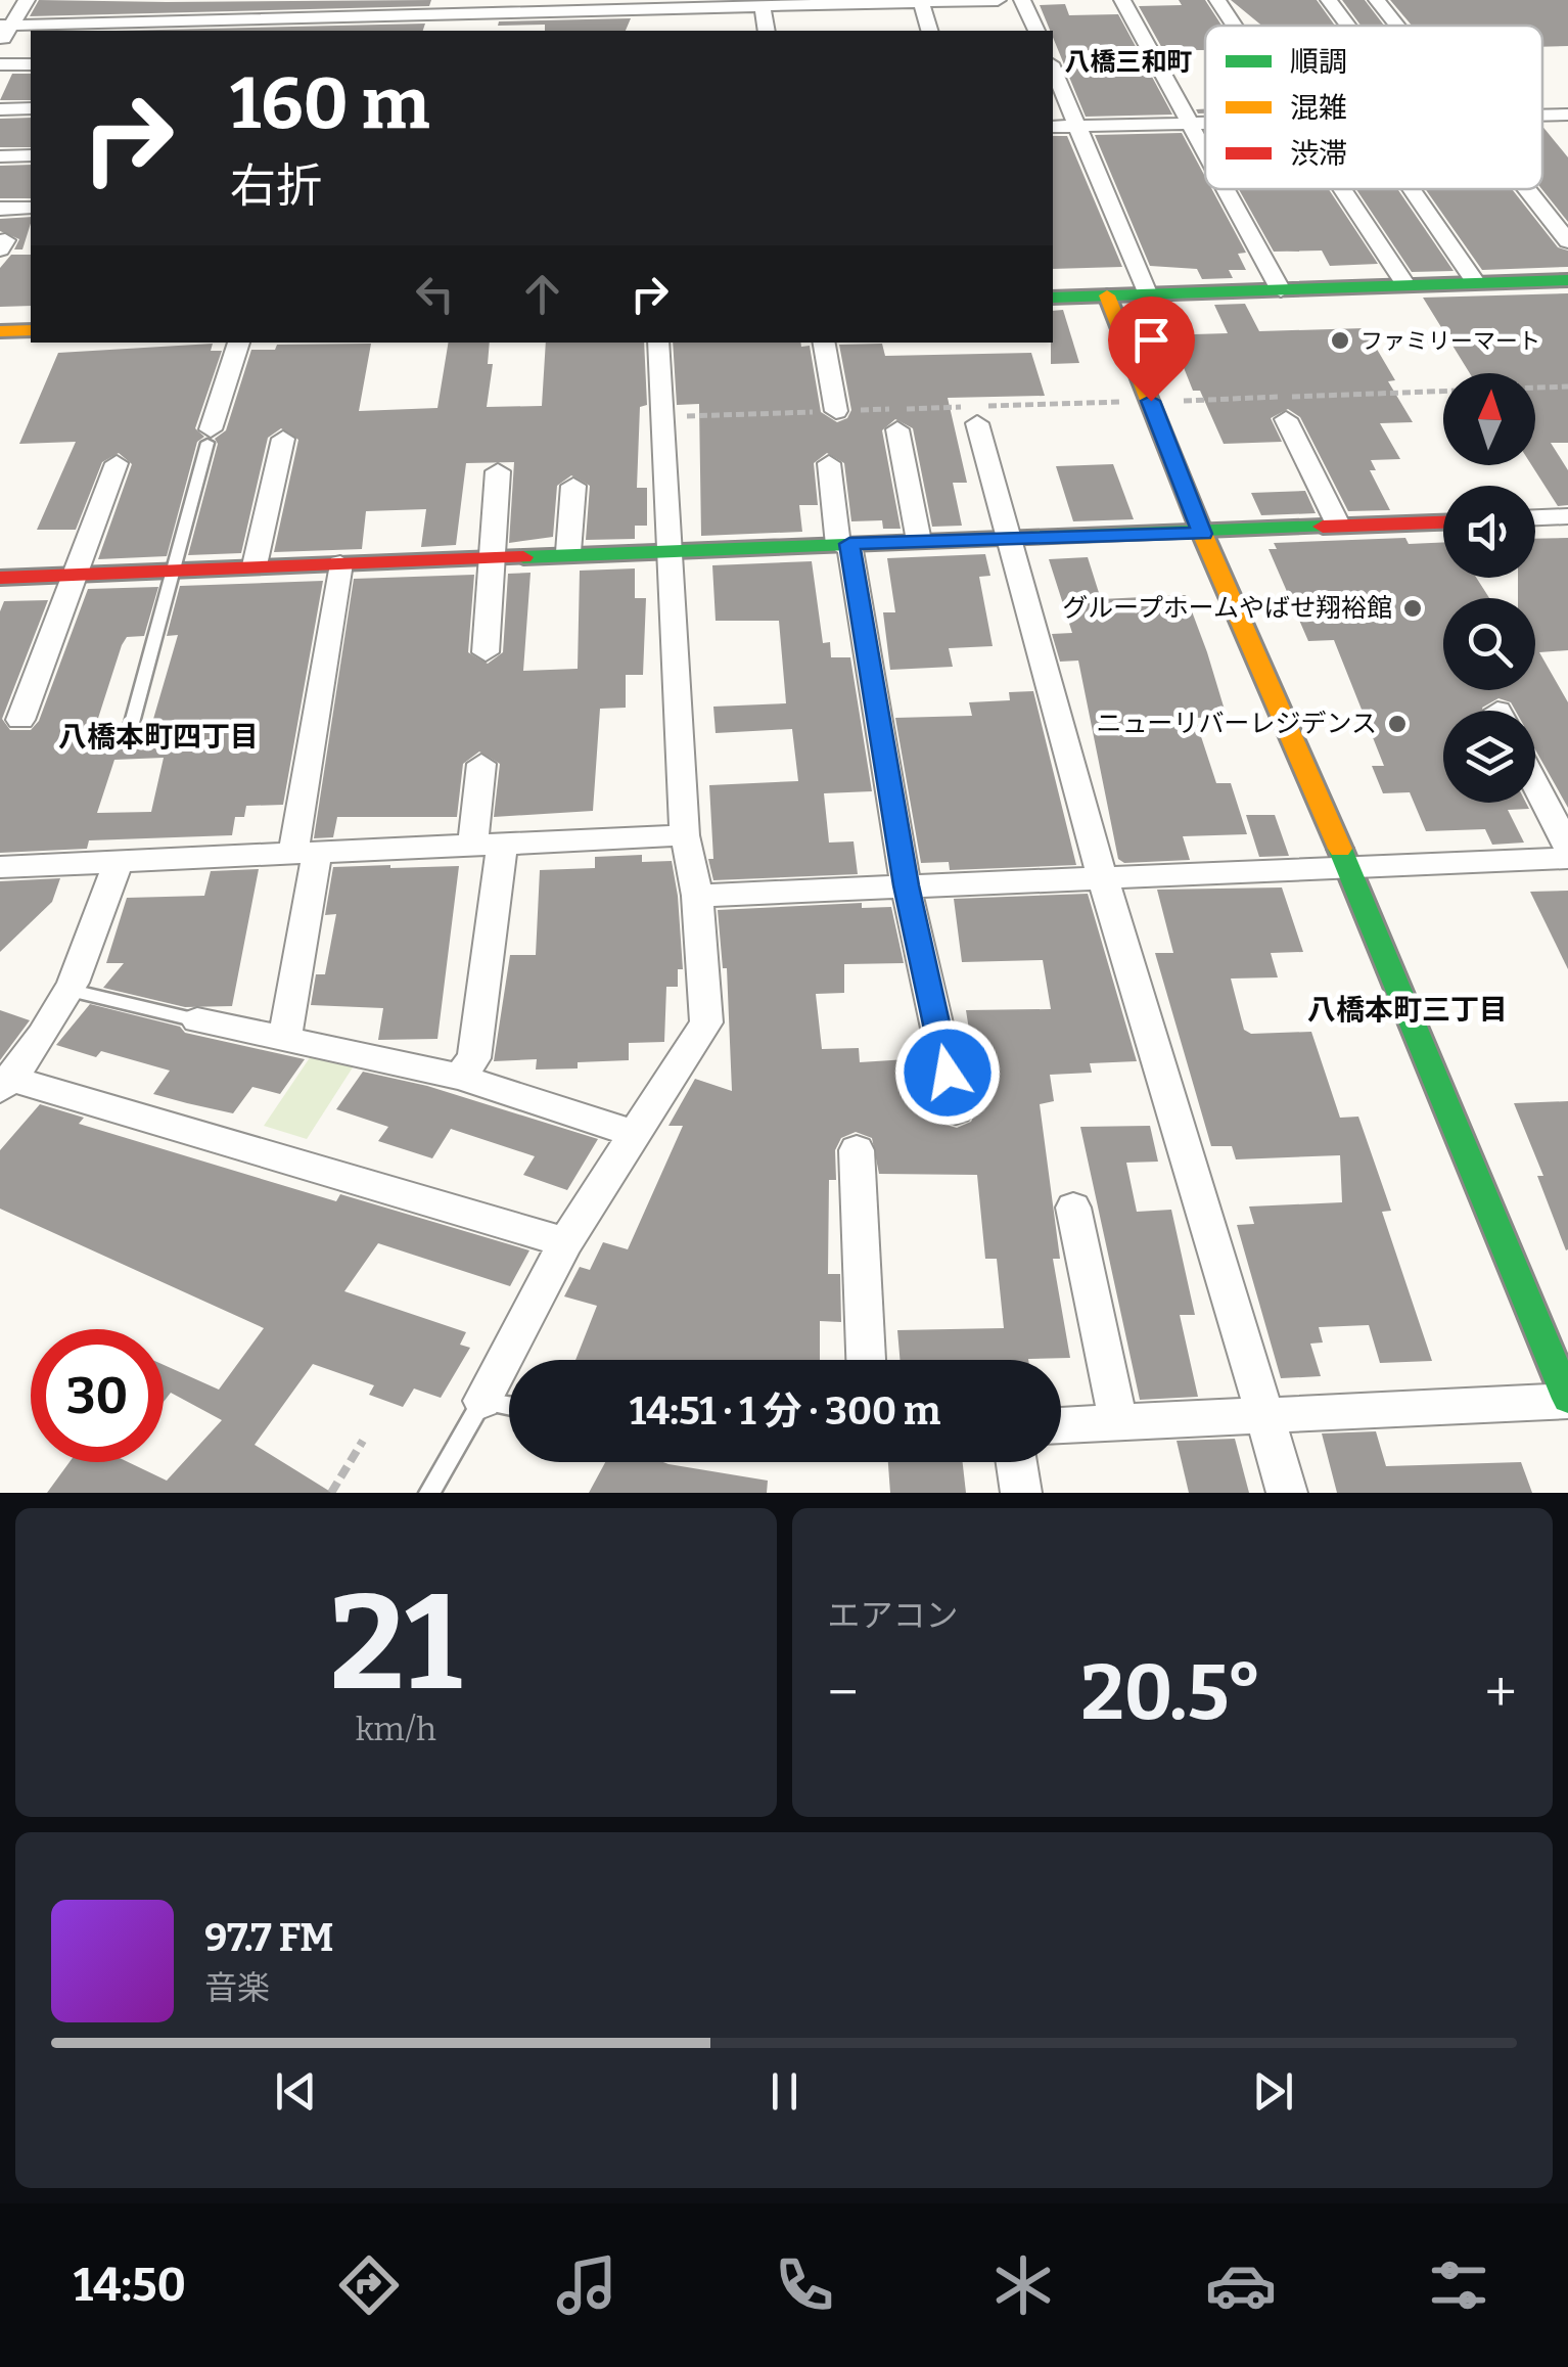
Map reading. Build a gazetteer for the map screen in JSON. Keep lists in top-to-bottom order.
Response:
{
  "districts": ["八橋三和町", "八橋本町四丁目", "八橋本町三丁目"],
  "places": ["ファミリーマート", "グループホームやばせ翔裕館", "ニューリバーレジデンス"],
  "legend": ["順調", "混雑", "渋滞"],
  "north": "top",
  "page": {
    "turn": ["160 m", "右折"],
    "limit": "30",
    "trip": "14:51 · 1 分 · 300 m",
    "tile": [
      ["21", "km/h"],
      "エアコン"
    ],
    "heat": ["−", "20.5°", "+"],
    "song": ["97.7 FM", "音楽"],
    "tabs": "14:50"
  }
}
